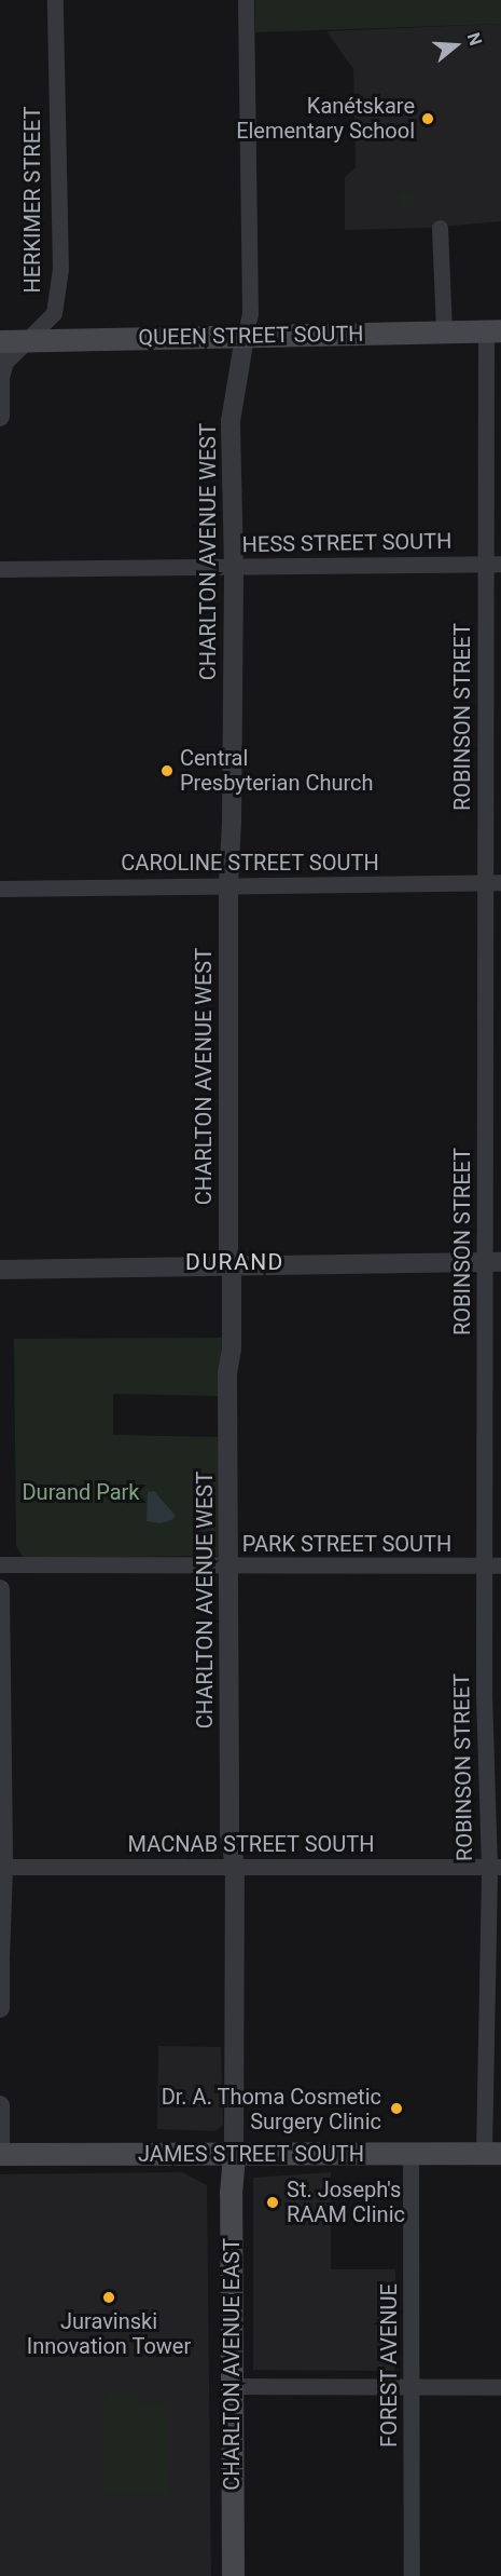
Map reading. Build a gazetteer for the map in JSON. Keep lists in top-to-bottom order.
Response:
{
  "streets": {
    "main road": ["QUEEN STREET SOUTH", "JAMES STREET SOUTH", "CHARLTON AVENUE EAST"],
    "street": [
      "HERKIMER STREET",
      "HESS STREET SOUTH",
      "CHARLTON AVENUE WEST",
      "ROBINSON STREET",
      "CAROLINE STREET SOUTH",
      "PARK STREET SOUTH",
      "MACNAB STREET SOUTH",
      "FOREST AVENUE"
    ]
  },
  "crossings": [
    ["HERKIMER STREET", "QUEEN STREET SOUTH"],
    ["QUEEN STREET SOUTH", "CHARLTON AVENUE WEST"],
    ["QUEEN STREET SOUTH", "ROBINSON STREET"],
    ["HESS STREET SOUTH", "CHARLTON AVENUE WEST"],
    ["HESS STREET SOUTH", "ROBINSON STREET"],
    ["CHARLTON AVENUE WEST", "CAROLINE STREET SOUTH"],
    ["CHARLTON AVENUE WEST", "PARK STREET SOUTH"],
    ["CHARLTON AVENUE WEST", "MACNAB STREET SOUTH"],
    ["CHARLTON AVENUE WEST", "JAMES STREET SOUTH"],
    ["CHARLTON AVENUE WEST", "CHARLTON AVENUE EAST"],
    ["ROBINSON STREET", "CAROLINE STREET SOUTH"],
    ["ROBINSON STREET", "PARK STREET SOUTH"],
    ["ROBINSON STREET", "MACNAB STREET SOUTH"],
    ["ROBINSON STREET", "JAMES STREET SOUTH"],
    ["JAMES STREET SOUTH", "CHARLTON AVENUE EAST"],
    ["JAMES STREET SOUTH", "FOREST AVENUE"]
  ],
  "districts": ["DURAND"],
  "parks": ["Durand Park"],
  "places": [
    "Kanétskare Elementary School",
    "Central Presbyterian Church",
    "Dr. A. Thoma Cosmetic Surgery Clinic",
    "St. Joseph's RAAM Clinic",
    "Juravinski Innovation Tower"
  ],
  "north": "right"
}
